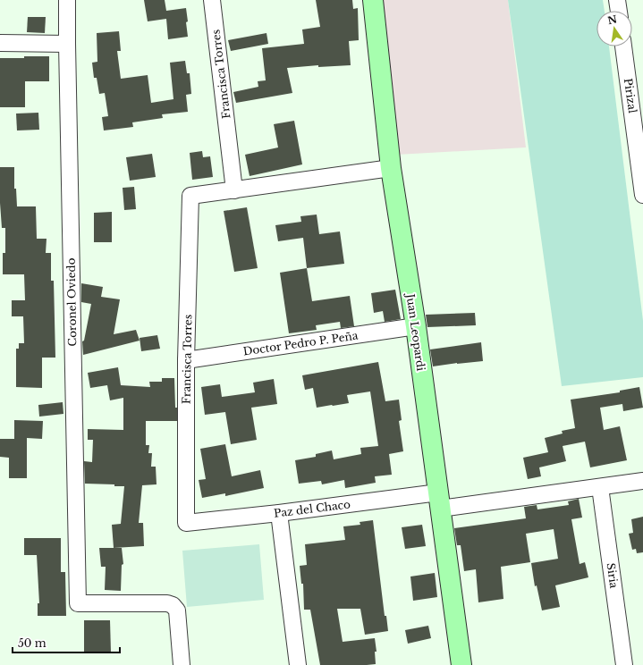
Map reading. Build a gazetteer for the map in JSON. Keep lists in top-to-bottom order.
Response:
{
  "streets": {
    "main road": ["Juan Leopardi"],
    "street": [
      "Francisca Torres",
      "Pirizal",
      "Coronel Oviedo",
      "Doctor Pedro P. Peña",
      "Paz del Chaco",
      "Siria"
    ]
  },
  "crossings": [
    ["Francisca Torres", "Doctor Pedro P. Peña"],
    ["Francisca Torres", "Paz del Chaco"],
    ["Juan Leopardi", "Doctor Pedro P. Peña"],
    ["Juan Leopardi", "Paz del Chaco"],
    ["Paz del Chaco", "Siria"]
  ],
  "scale_bar": "50 m",
  "north": "top"
}
